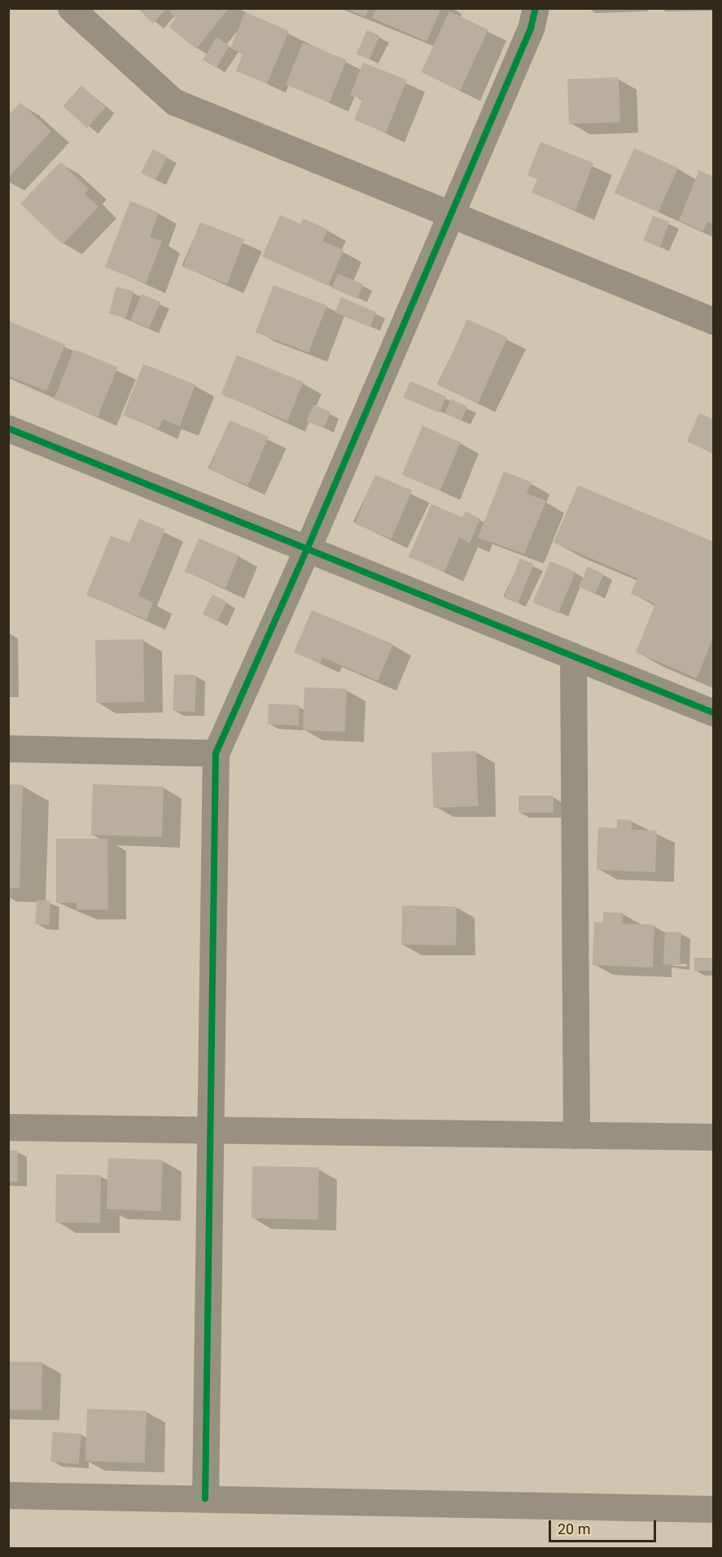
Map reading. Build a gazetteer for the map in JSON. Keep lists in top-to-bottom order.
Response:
{
  "scale_bar": "20 m"
}
